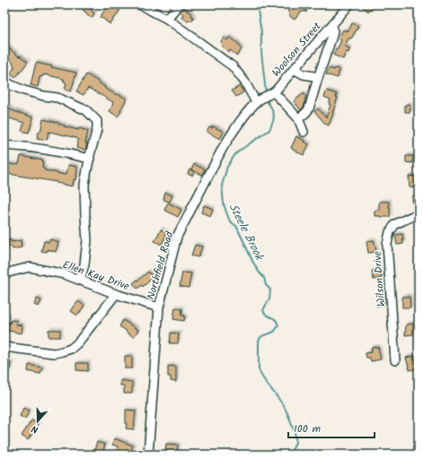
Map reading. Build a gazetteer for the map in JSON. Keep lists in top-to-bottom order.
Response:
{
  "streets": {
    "street": [
      "Woolson Street",
      "Northfield Road",
      "Ellen Kay Drive",
      "Wilson Drive"
    ]
  },
  "crossings": [
    ["Woolson Street", "Northfield Road"],
    ["Northfield Road", "Ellen Kay Drive"]
  ],
  "water": ["Steele Brook"],
  "scale_bar": "100 m",
  "north": "bottom"
}
